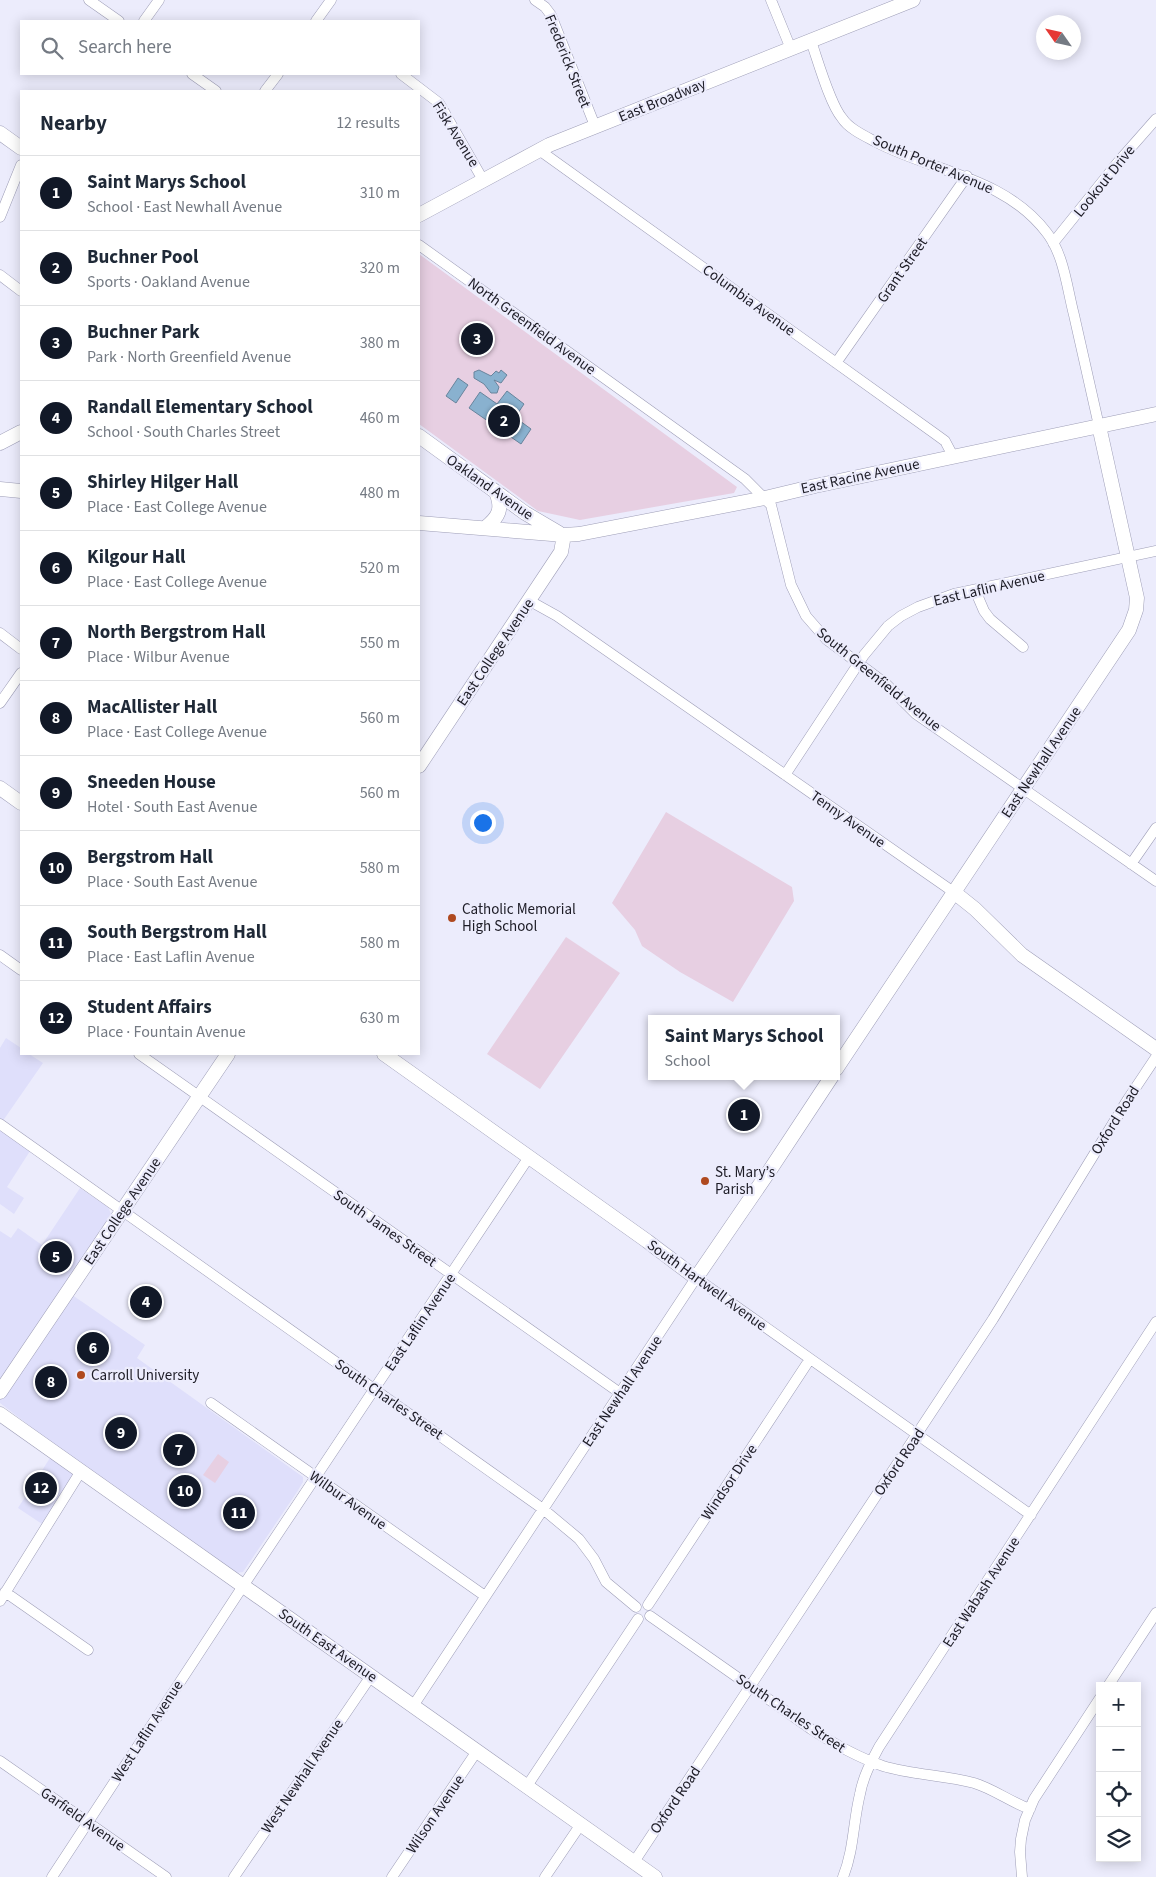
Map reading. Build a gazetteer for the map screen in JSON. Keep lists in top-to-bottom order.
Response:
{
  "streets": {
    "street": [
      "Frederick Street",
      "East Broadway",
      "Fisk Avenue",
      "South Porter Avenue",
      "Lookout Drive",
      "Grant Street",
      "Columbia Avenue",
      "North Greenfield Avenue",
      "East Racine Avenue",
      "Oakland Avenue",
      "East Laflin Avenue",
      "East College Avenue",
      "South Greenfield Avenue",
      "East Newhall Avenue",
      "Tenny Avenue",
      "Oxford Road",
      "South James Street",
      "South Hartwell Avenue",
      "South Charles Street",
      "Windsor Drive",
      "Wilbur Avenue",
      "East Wabash Avenue",
      "South East Avenue",
      "West Laflin Avenue",
      "West Newhall Avenue",
      "Wilson Avenue",
      "Garfield Avenue"
    ]
  },
  "crossings": [
    ["Frederick Street", "East Broadway"],
    ["East Broadway", "Fisk Avenue"],
    ["East Broadway", "South Porter Avenue"],
    ["East Broadway", "Columbia Avenue"],
    ["South Porter Avenue", "Lookout Drive"],
    ["South Porter Avenue", "Grant Street"],
    ["South Porter Avenue", "East Racine Avenue"],
    ["South Porter Avenue", "East Newhall Avenue"],
    ["Grant Street", "Columbia Avenue"],
    ["Columbia Avenue", "East Racine Avenue"],
    ["North Greenfield Avenue", "South Greenfield Avenue"],
    ["East Racine Avenue", "Oakland Avenue"],
    ["East Racine Avenue", "East College Avenue"],
    ["East Racine Avenue", "South Greenfield Avenue"],
    ["East Racine Avenue", "East Newhall Avenue"],
    ["Oakland Avenue", "East College Avenue"],
    ["East Laflin Avenue", "South Greenfield Avenue"],
    ["East Laflin Avenue", "East Newhall Avenue"],
    ["East Laflin Avenue", "Tenny Avenue"],
    ["East Laflin Avenue", "South James Street"],
    ["East Laflin Avenue", "South Hartwell Avenue"],
    ["East Laflin Avenue", "South Charles Street"],
    ["East Laflin Avenue", "Wilbur Avenue"],
    ["East Laflin Avenue", "South East Avenue"],
    ["East Laflin Avenue", "West Laflin Avenue"],
    ["East College Avenue", "Tenny Avenue"],
    ["East College Avenue", "South James Street"],
    ["East College Avenue", "South Charles Street"],
    ["South Greenfield Avenue", "East Newhall Avenue"],
    ["East Newhall Avenue", "Tenny Avenue"],
    ["East Newhall Avenue", "South James Street"],
    ["East Newhall Avenue", "South Hartwell Avenue"],
    ["East Newhall Avenue", "South Charles Street"],
    ["East Newhall Avenue", "Wilbur Avenue"],
    ["East Newhall Avenue", "South East Avenue"],
    ["Oxford Road", "South Hartwell Avenue"],
    ["Oxford Road", "South Charles Street"],
    ["Oxford Road", "South East Avenue"],
    ["South Hartwell Avenue", "Windsor Drive"],
    ["South Hartwell Avenue", "East Wabash Avenue"],
    ["South Charles Street", "Windsor Drive"],
    ["South Charles Street", "East Wabash Avenue"],
    ["South East Avenue", "West Laflin Avenue"],
    ["South East Avenue", "West Newhall Avenue"],
    ["South East Avenue", "Wilson Avenue"],
    ["West Laflin Avenue", "Garfield Avenue"]
  ],
  "places": ["Catholic Memorial High School", "St. Mary’s Parish", "Carroll University"],
  "north": "top left",
  "page": {
    "search": "Search here",
    "heading": ["Nearby", "12 results"],
    "list": [
      {
        "mark": "1",
        "name": "Saint Marys School",
        "note": "School · East Newhall Avenue",
        "value": "310 m"
      },
      {
        "mark": "2",
        "name": "Buchner Pool",
        "note": "Sports · Oakland Avenue",
        "value": "320 m"
      },
      {
        "mark": "3",
        "name": "Buchner Park",
        "note": "Park · North Greenfield Avenue",
        "value": "380 m"
      },
      {
        "mark": "4",
        "name": "Randall Elementary School",
        "note": "School · South Charles Street",
        "value": "460 m"
      },
      {
        "mark": "5",
        "name": "Shirley Hilger Hall",
        "note": "Place · East College Avenue",
        "value": "480 m"
      },
      {
        "mark": "6",
        "name": "Kilgour Hall",
        "note": "Place · East College Avenue",
        "value": "520 m"
      },
      {
        "mark": "7",
        "name": "North Bergstrom Hall",
        "note": "Place · Wilbur Avenue",
        "value": "550 m"
      },
      {
        "mark": "8",
        "name": "MacAllister Hall",
        "note": "Place · East College Avenue",
        "value": "560 m"
      },
      {
        "mark": "9",
        "name": "Sneeden House",
        "note": "Hotel · South East Avenue",
        "value": "560 m"
      },
      {
        "mark": "10",
        "name": "Bergstrom Hall",
        "note": "Place · South East Avenue",
        "value": "580 m"
      },
      {
        "mark": "11",
        "name": "South Bergstrom Hall",
        "note": "Place · East Laflin Avenue",
        "value": "580 m"
      },
      {
        "mark": "12",
        "name": "Student Affairs",
        "note": "Place · Fountain Avenue",
        "value": "630 m"
      }
    ],
    "pins": [
      "3",
      "2",
      "1",
      "5",
      "4",
      "6",
      "8",
      "9",
      "7",
      "12",
      "10",
      "11"
    ],
    "popup": ["Saint Marys School", "School"],
    "map_buttons": ["+", "−"]
  }
}
